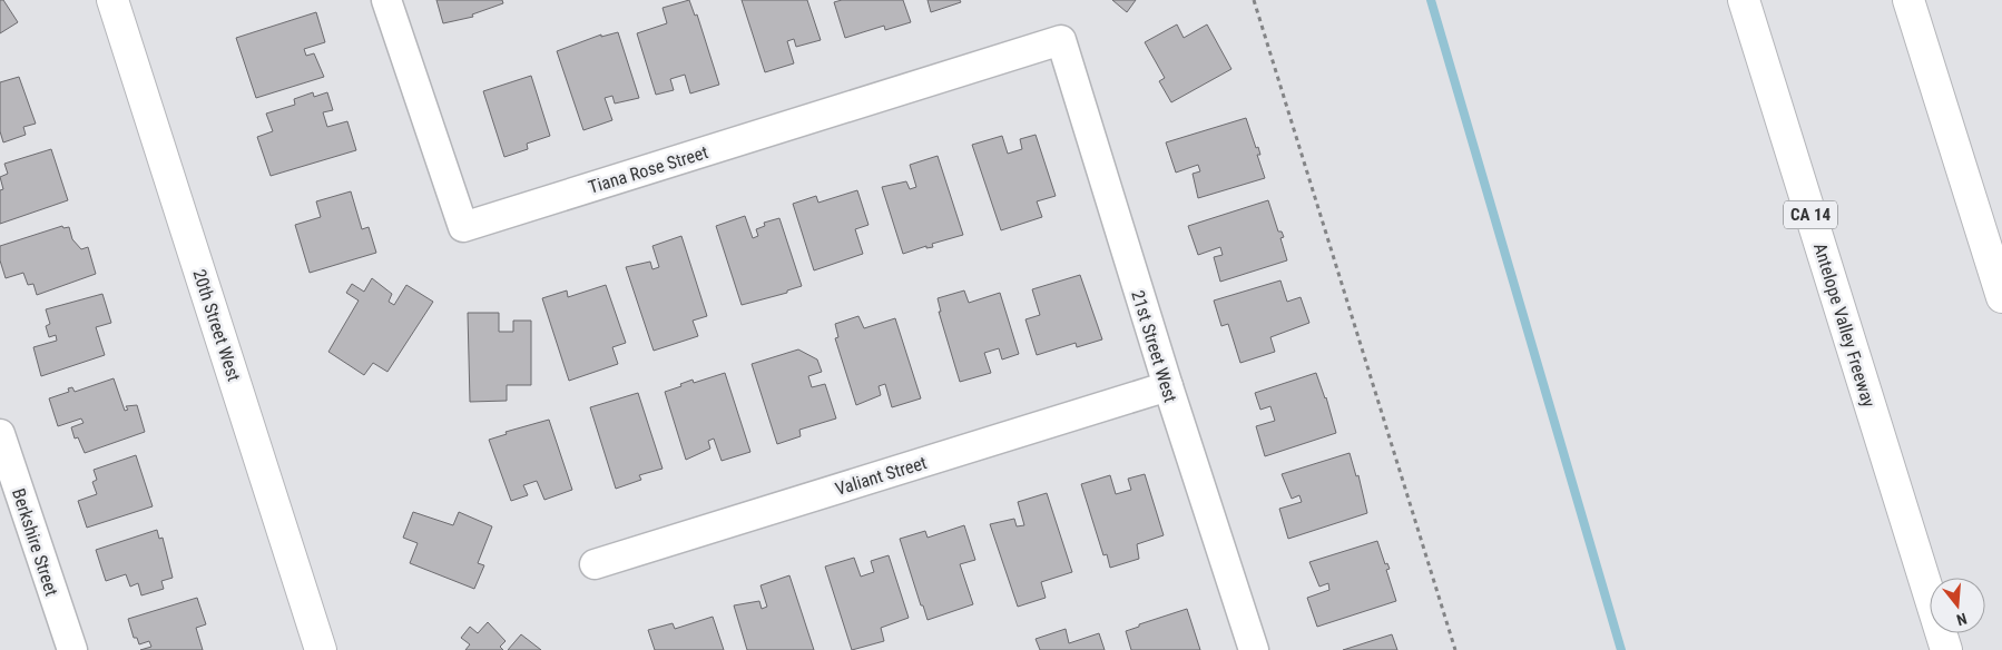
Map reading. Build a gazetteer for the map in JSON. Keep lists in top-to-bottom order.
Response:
{
  "streets": {
    "main road": ["CA 14", "20th Street West", "Antelope Valley Freeway"],
    "street": [
      "Tiana Rose Street",
      "21st Street West",
      "Valiant Street",
      "Berkshire Street"
    ]
  },
  "crossings": [
    ["Tiana Rose Street", "21st Street West"],
    ["21st Street West", "Valiant Street"]
  ],
  "north": "bottom"
}
